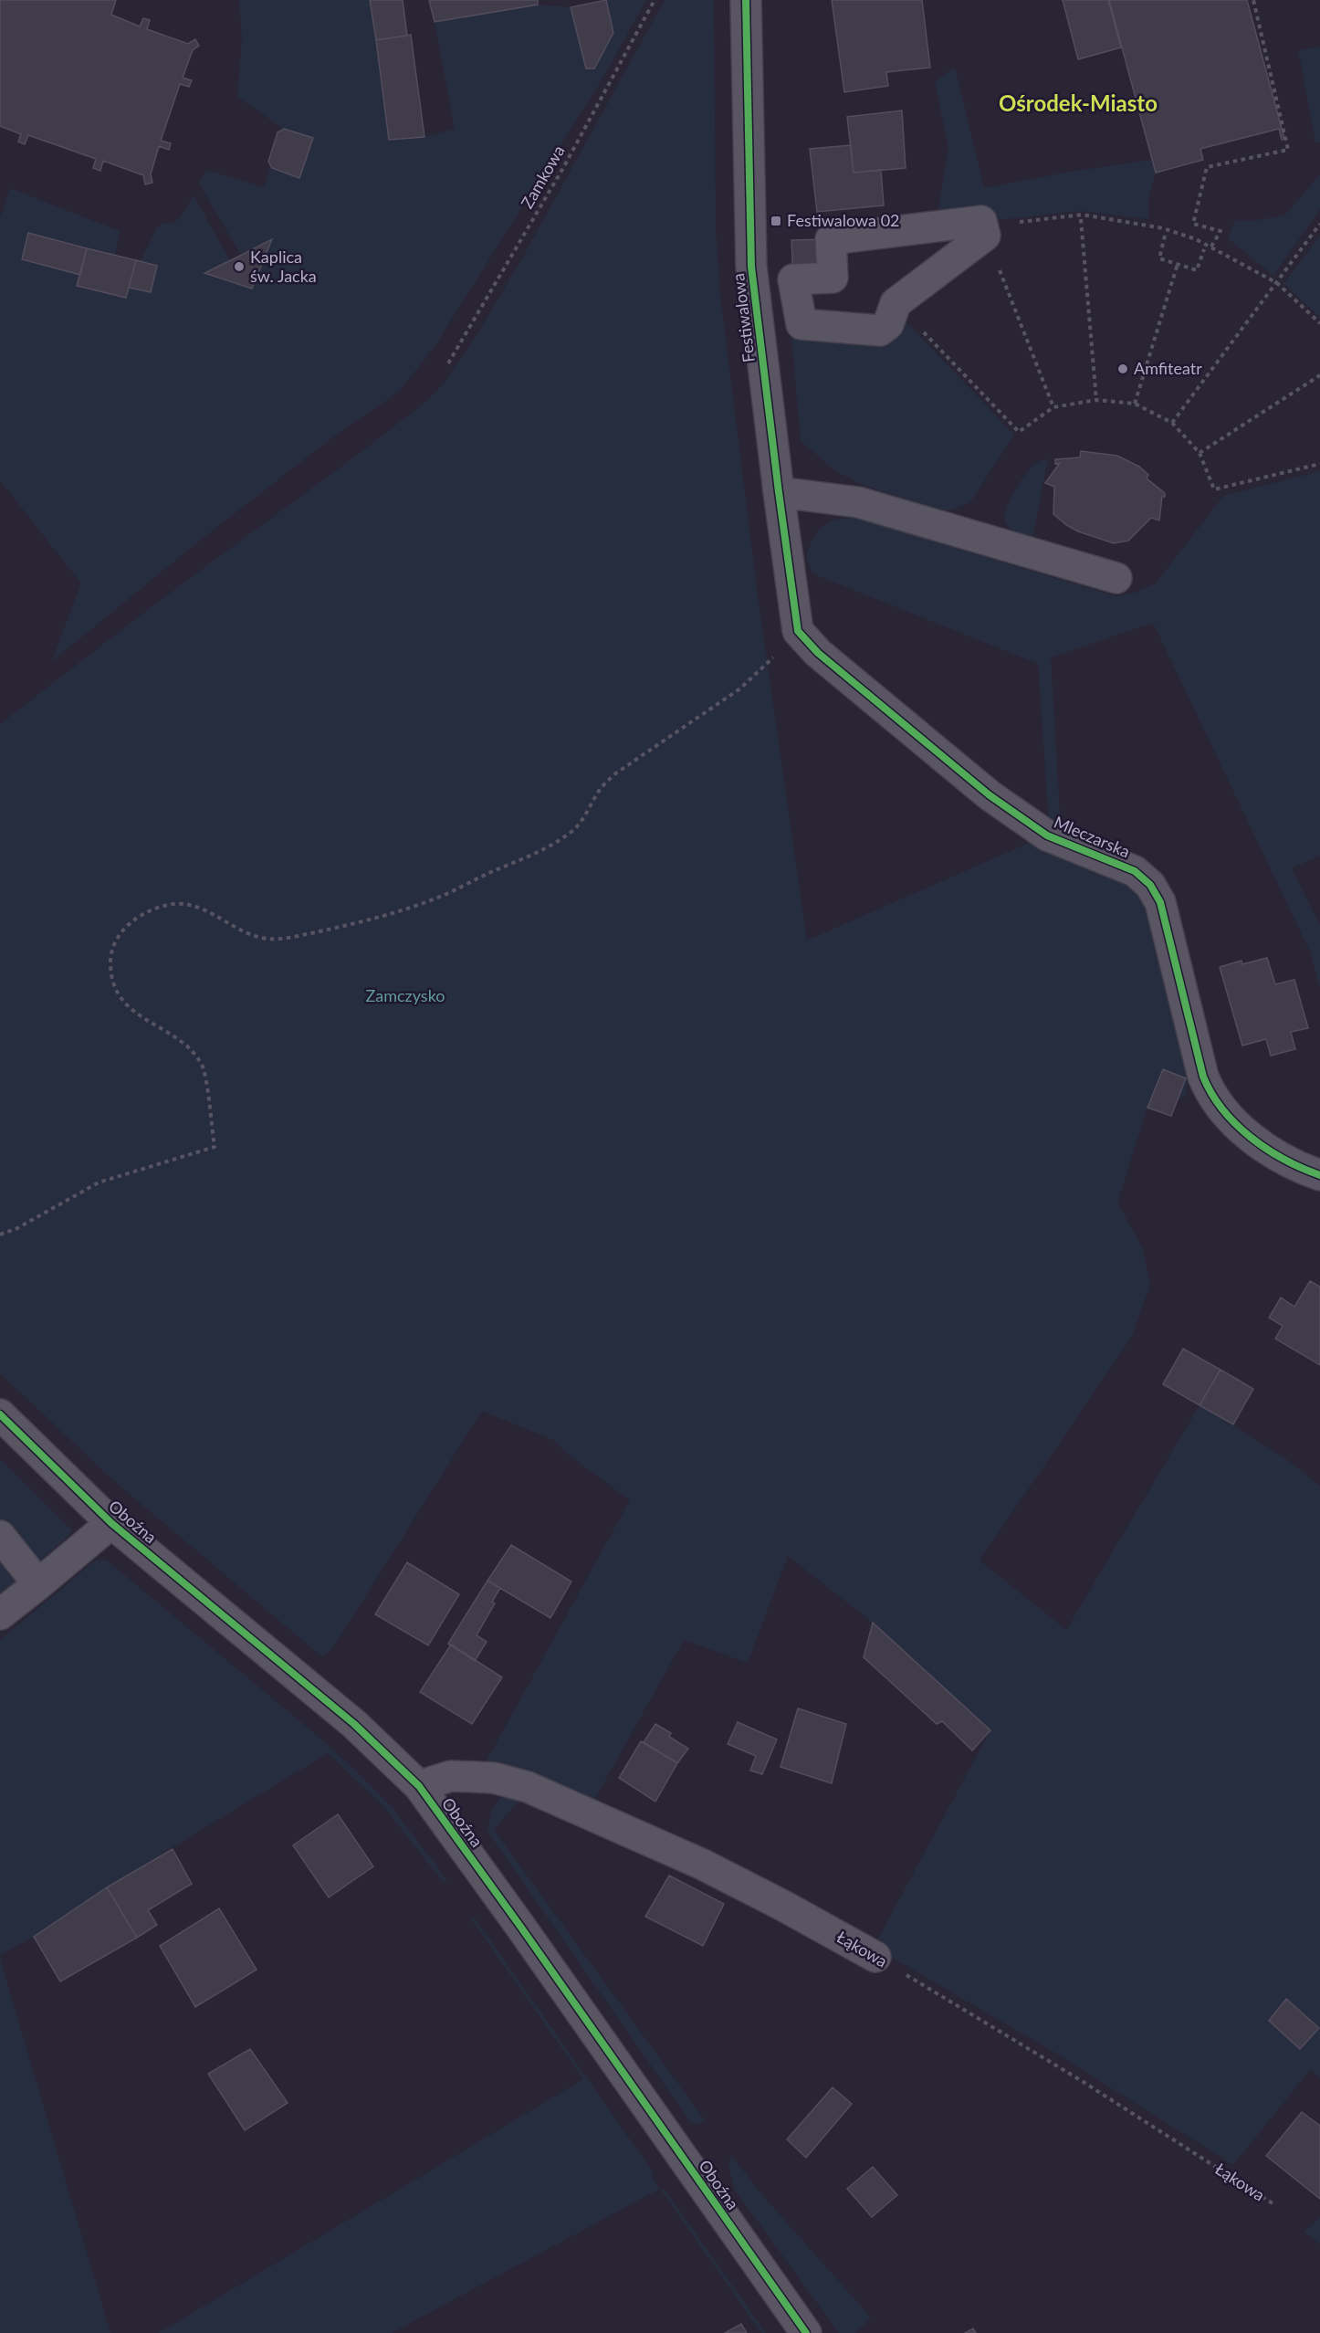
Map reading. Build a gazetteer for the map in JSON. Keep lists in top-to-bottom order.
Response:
{
  "streets": {
    "street": [
      "Festiwalowa",
      "Mleczarska",
      "Oboźna",
      "Łąkowa"
    ],
    "path": ["Zamkowa"]
  },
  "crossings": [
    ["Festiwalowa", "Mleczarska"],
    ["Oboźna", "Łąkowa"]
  ],
  "districts": ["Ośrodek-Miasto"],
  "parks": ["Zamczysko"],
  "places": {
    "transit": ["Festiwalowa 02"],
    "other": ["Kaplica św. Jacka", "Amfiteatr"]
  }
}
